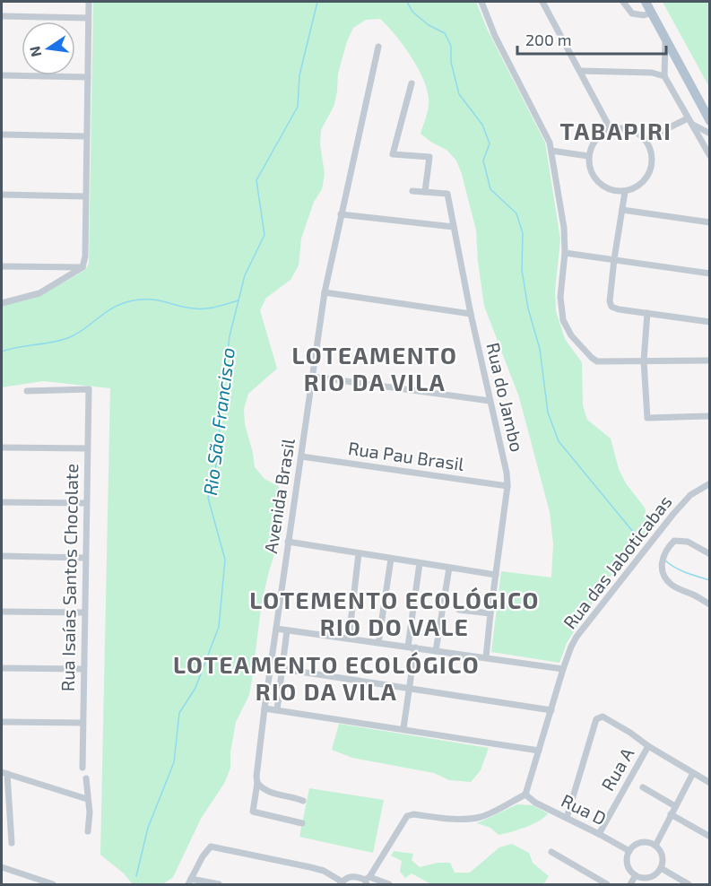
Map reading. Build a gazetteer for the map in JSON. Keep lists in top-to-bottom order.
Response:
{
  "streets": {
    "street": [
      "Rua do Jambo",
      "Rua Pau Brasil",
      "Avenida Brasil",
      "Rua das Jaboticabas",
      "Rua Isaías Santos Chocolate",
      "Rua A",
      "Rua D"
    ]
  },
  "crossings": [
    ["Rua do Jambo", "Rua Pau Brasil"],
    ["Rua Pau Brasil", "Avenida Brasil"],
    ["Rua das Jaboticabas", "Rua D"],
    ["Rua A", "Rua D"]
  ],
  "districts": [
    "TABAPIRI",
    "LOTEAMENTO RIO DA VILA",
    "LOTEMENTO ECOLÓGICO RIO DO VALE",
    "LOTEAMENTO ECOLÓGICO RIO DA VILA"
  ],
  "water": ["Rio São Francisco"],
  "scale_bar": "200 m",
  "north": "left"
}
